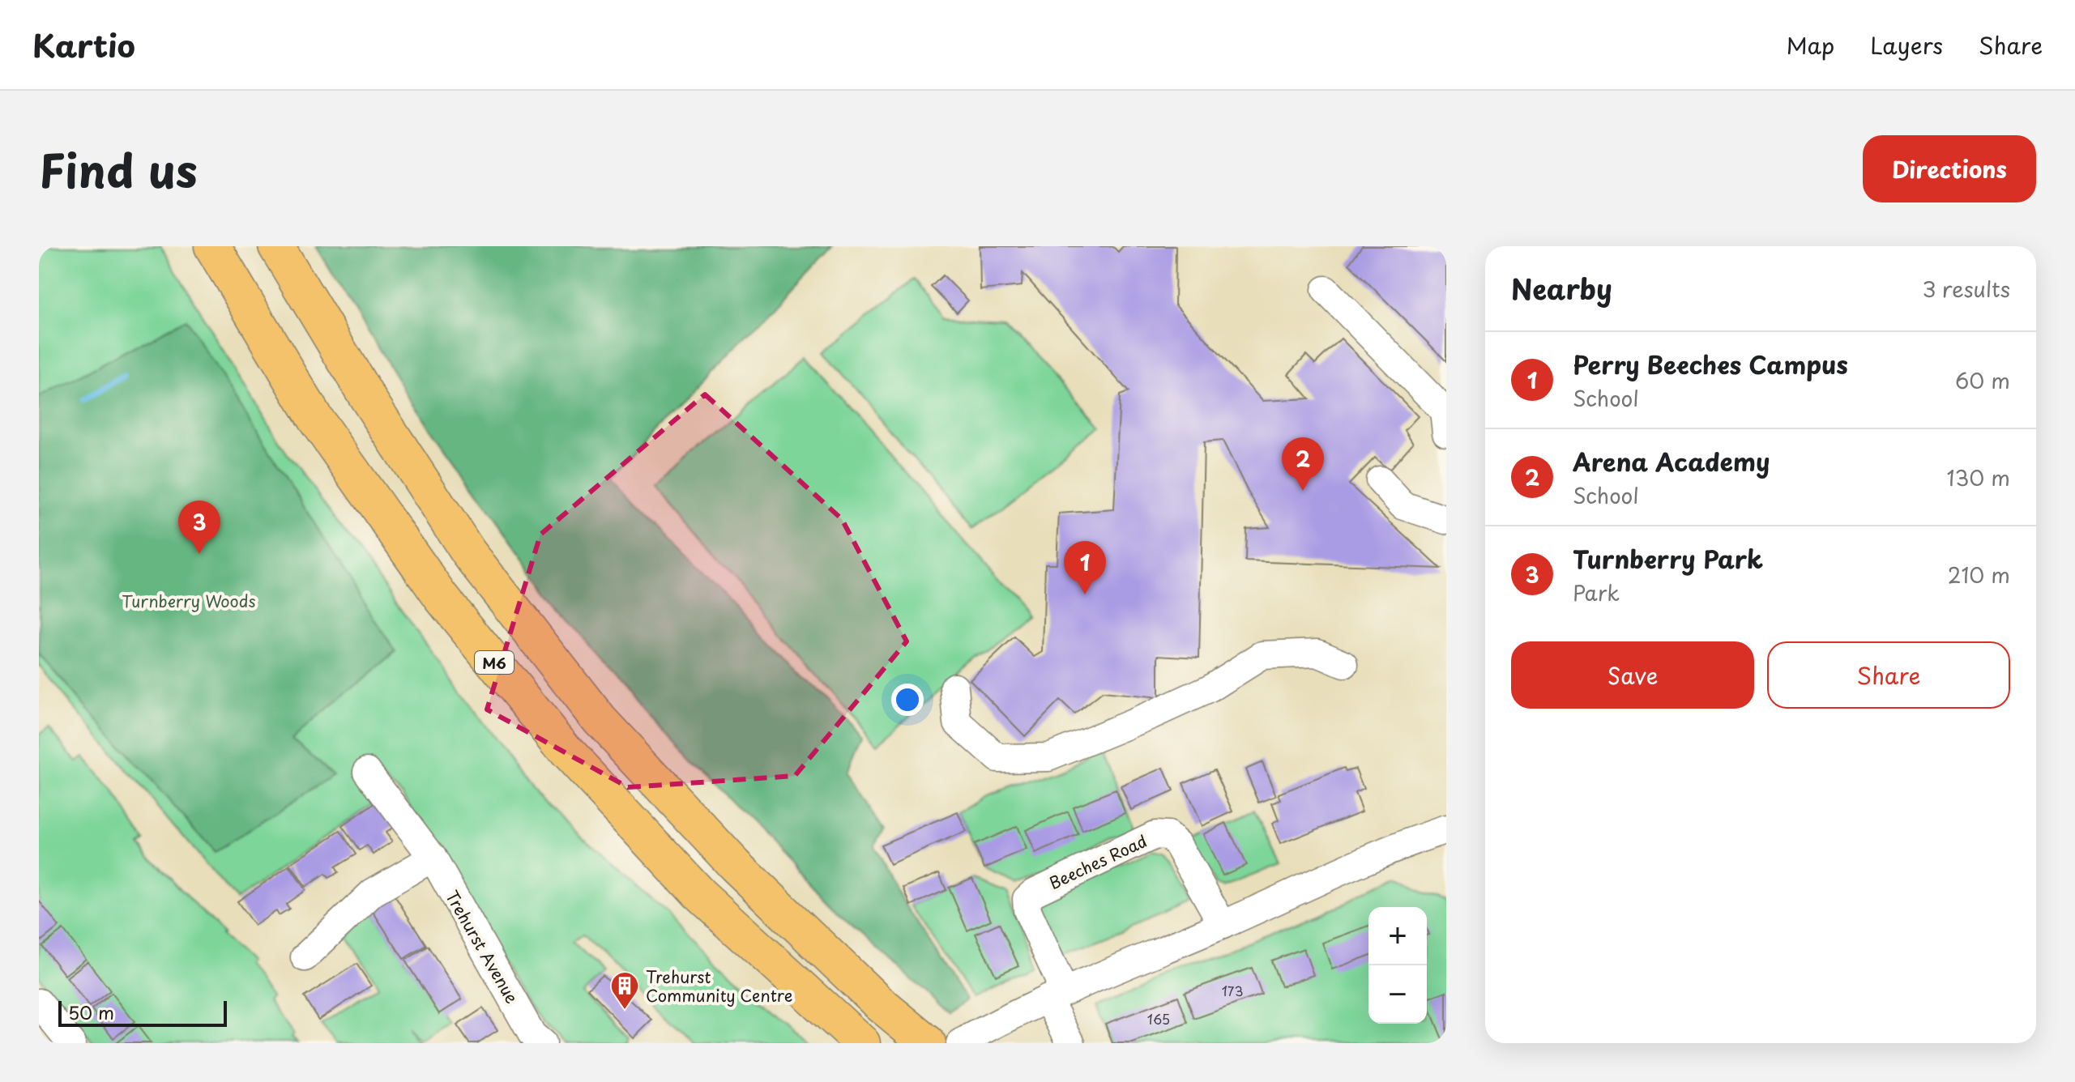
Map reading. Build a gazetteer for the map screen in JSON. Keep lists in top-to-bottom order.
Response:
{
  "streets": {
    "highway": ["M6"],
    "street": ["Beeches Road", "Trehurst Avenue"]
  },
  "parks": ["Turnberry Woods"],
  "places": {
    "building": ["Trehurst Community Centre"]
  },
  "house_numbers": ["173", "165"],
  "scale_bar": "50 m",
  "page": {
    "header": "Kartio",
    "nav": ["Map", "Layers", "Share"],
    "title": "Find us",
    "buttons": [
      "Directions",
      ["Save", "Share"]
    ],
    "heading": ["Nearby", "3 results"],
    "list": [
      {
        "mark": "1",
        "name": "Perry Beeches Campus",
        "note": "School",
        "value": "60 m"
      },
      {
        "mark": "2",
        "name": "Arena Academy",
        "note": "School",
        "value": "130 m"
      },
      {
        "mark": "3",
        "name": "Turnberry Park",
        "note": "Park",
        "value": "210 m"
      }
    ],
    "pins": ["2", "3", "1"],
    "map_buttons": ["+", "−"],
    "scale": "50 m"
  }
}
